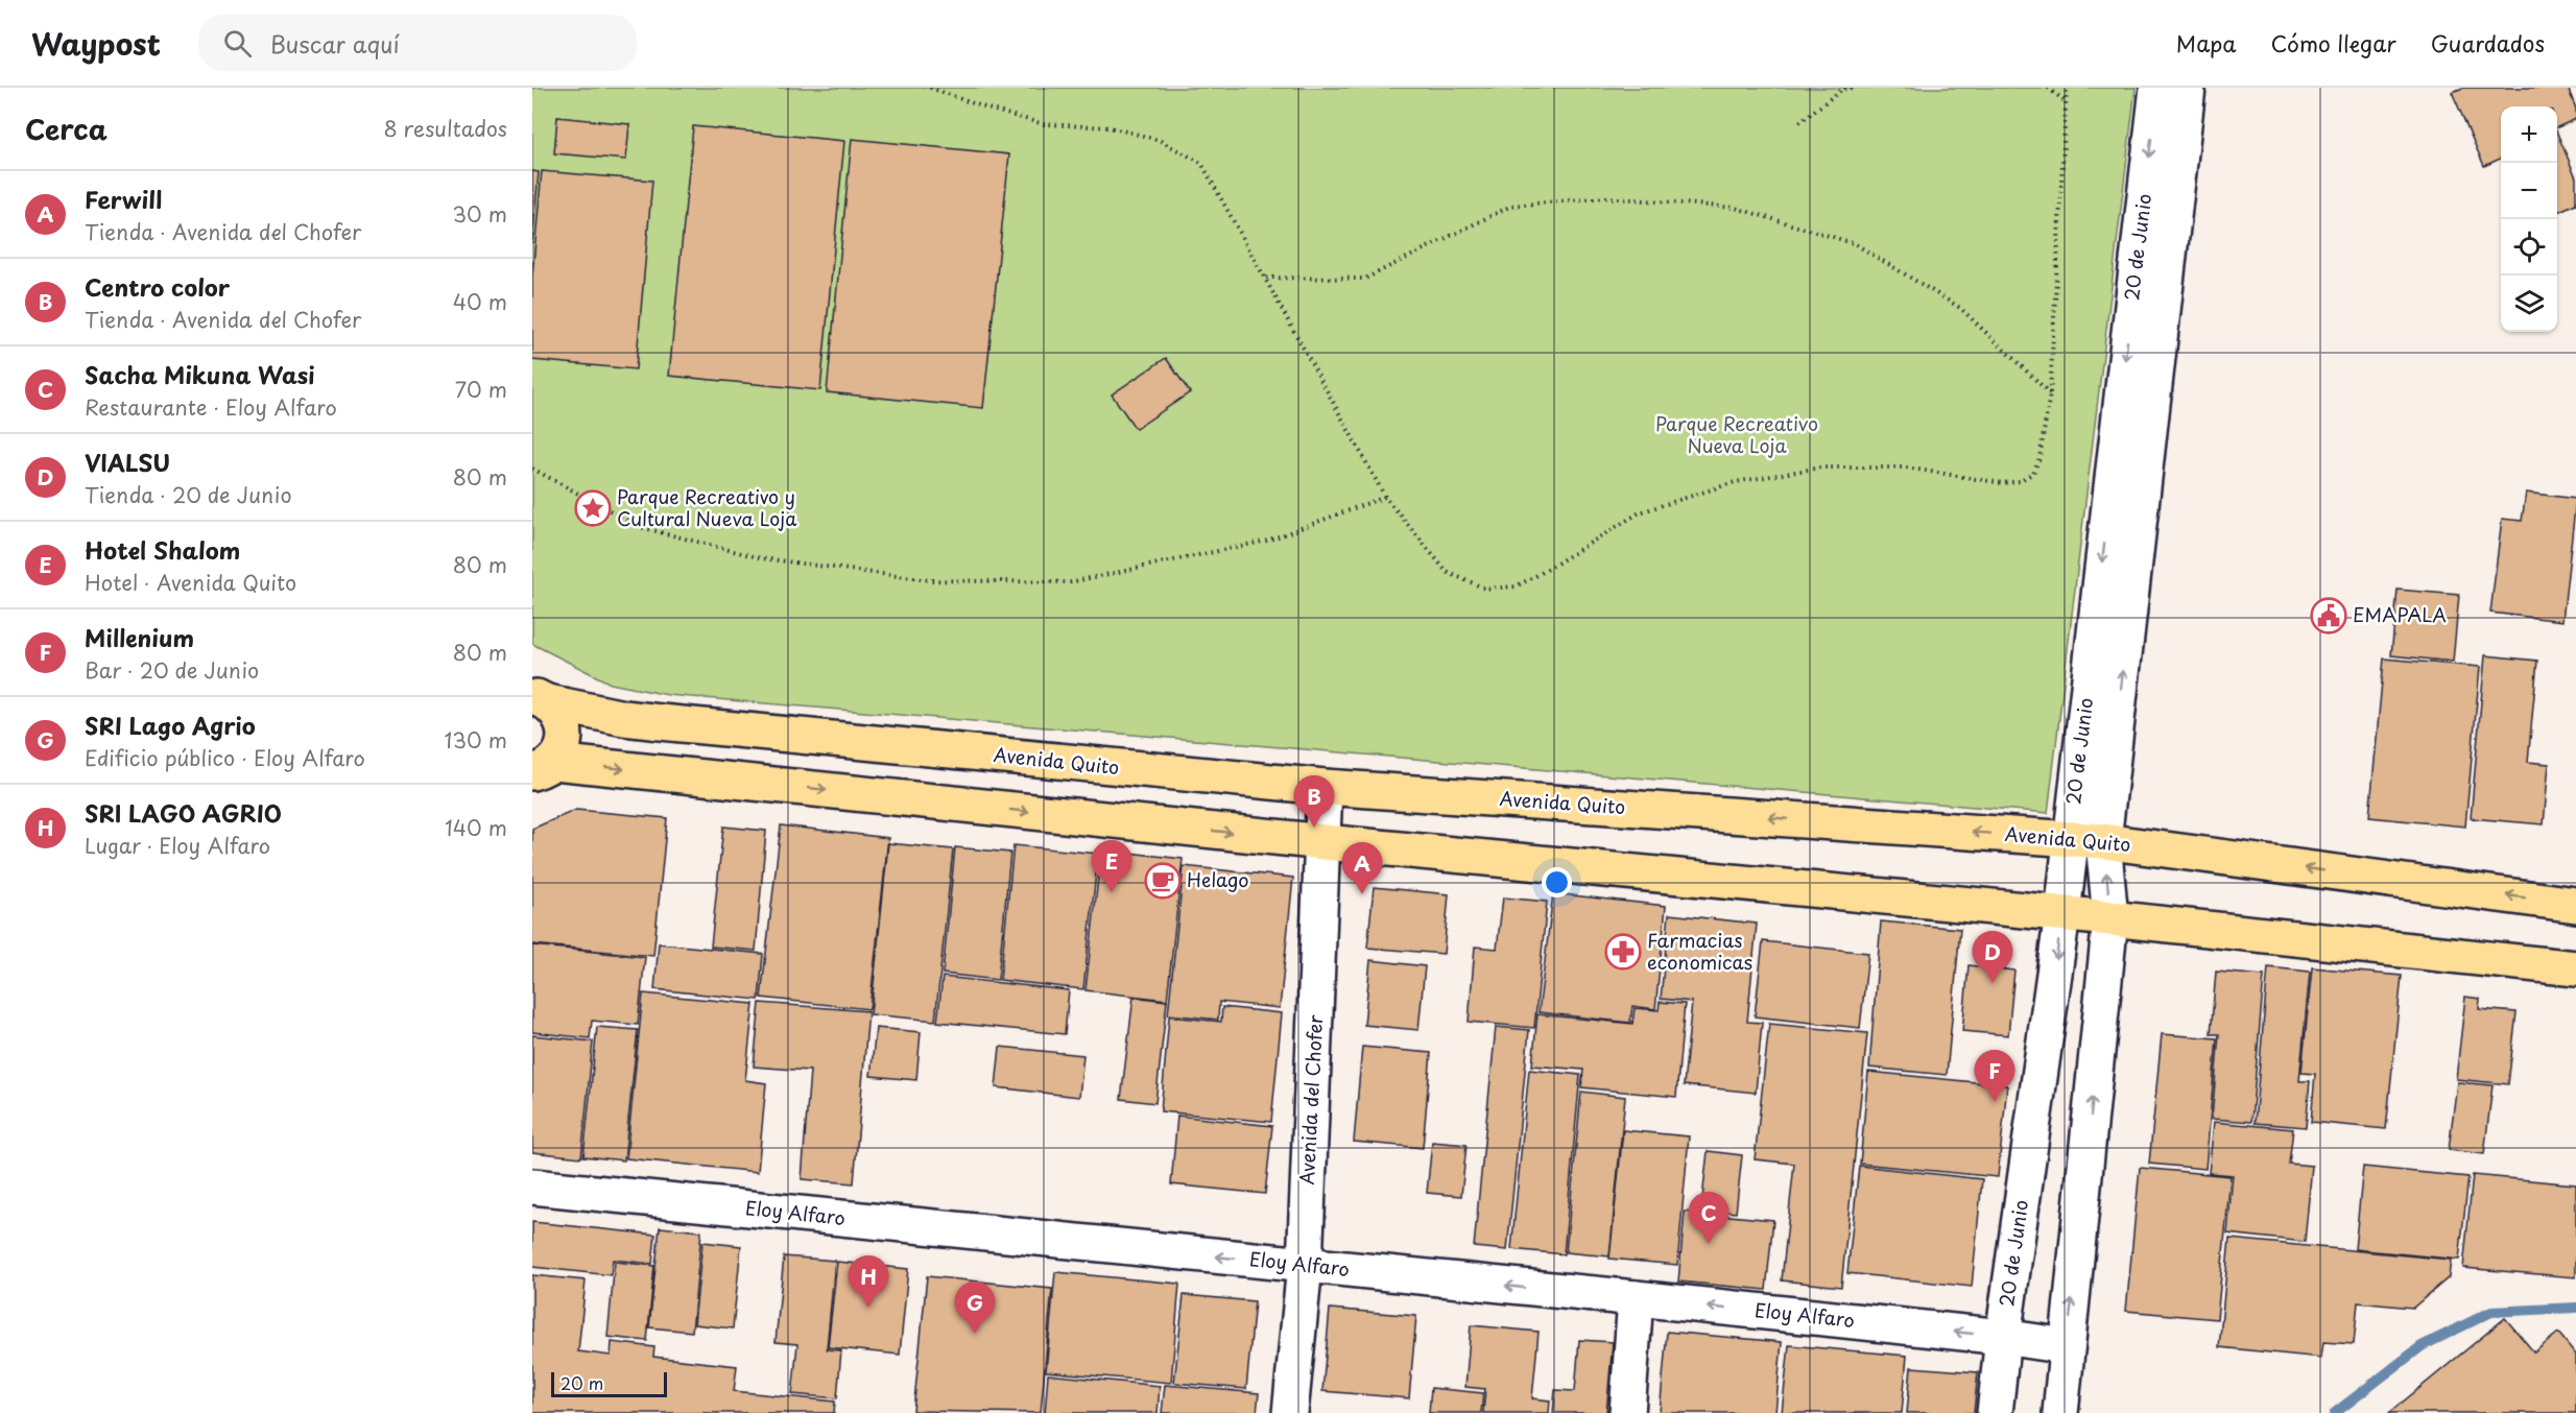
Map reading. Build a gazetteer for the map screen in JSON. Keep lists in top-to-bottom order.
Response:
{
  "streets": {
    "highway": ["Avenida Quito"],
    "street": ["20 de Junio", "Avenida del Chofer", "Eloy Alfaro"]
  },
  "crossings": [
    ["20 de Junio", "Avenida Quito"],
    ["20 de Junio", "Eloy Alfaro"],
    ["Avenida Quito", "Avenida del Chofer"],
    ["Avenida del Chofer", "Eloy Alfaro"]
  ],
  "one_way": ["Eloy Alfaro"],
  "parks": ["Parque Recreativo Nueva Loja"],
  "places": {
    "place": ["Parque Recreativo y Cultural Nueva Loja"],
    "public building": ["EMAPALA"],
    "cafe": ["Helago"],
    "pharmacy": ["Farmacias economicas"]
  },
  "scale_bar": "20 m",
  "page": {
    "header": "Waypost",
    "search": "Buscar aquí",
    "nav": ["Mapa", "Cómo llegar", "Guardados"],
    "heading": ["Cerca", "8 resultados"],
    "map_buttons": ["+", "−"],
    "list": [
      {
        "mark": "A",
        "name": "Ferwill",
        "note": "Tienda · Avenida del Chofer",
        "value": "30 m"
      },
      {
        "mark": "B",
        "name": "Centro color",
        "note": "Tienda · Avenida del Chofer",
        "value": "40 m"
      },
      {
        "mark": "C",
        "name": "Sacha Mikuna Wasi",
        "note": "Restaurante · Eloy Alfaro",
        "value": "70 m"
      },
      {
        "mark": "D",
        "name": "VIALSU",
        "note": "Tienda · 20 de Junio",
        "value": "80 m"
      },
      {
        "mark": "E",
        "name": "Hotel Shalom",
        "note": "Hotel · Avenida Quito",
        "value": "80 m"
      },
      {
        "mark": "F",
        "name": "Millenium",
        "note": "Bar · 20 de Junio",
        "value": "80 m"
      },
      {
        "mark": "G",
        "name": "SRI Lago Agrio",
        "note": "Edificio público · Eloy Alfaro",
        "value": "130 m"
      },
      {
        "mark": "H",
        "name": "SRI LAGO AGRIO",
        "note": "Lugar · Eloy Alfaro",
        "value": "140 m"
      }
    ],
    "pins": [
      "B",
      "E",
      "A",
      "D",
      "F",
      "C",
      "H",
      "G"
    ],
    "scale": "20 m"
  }
}
